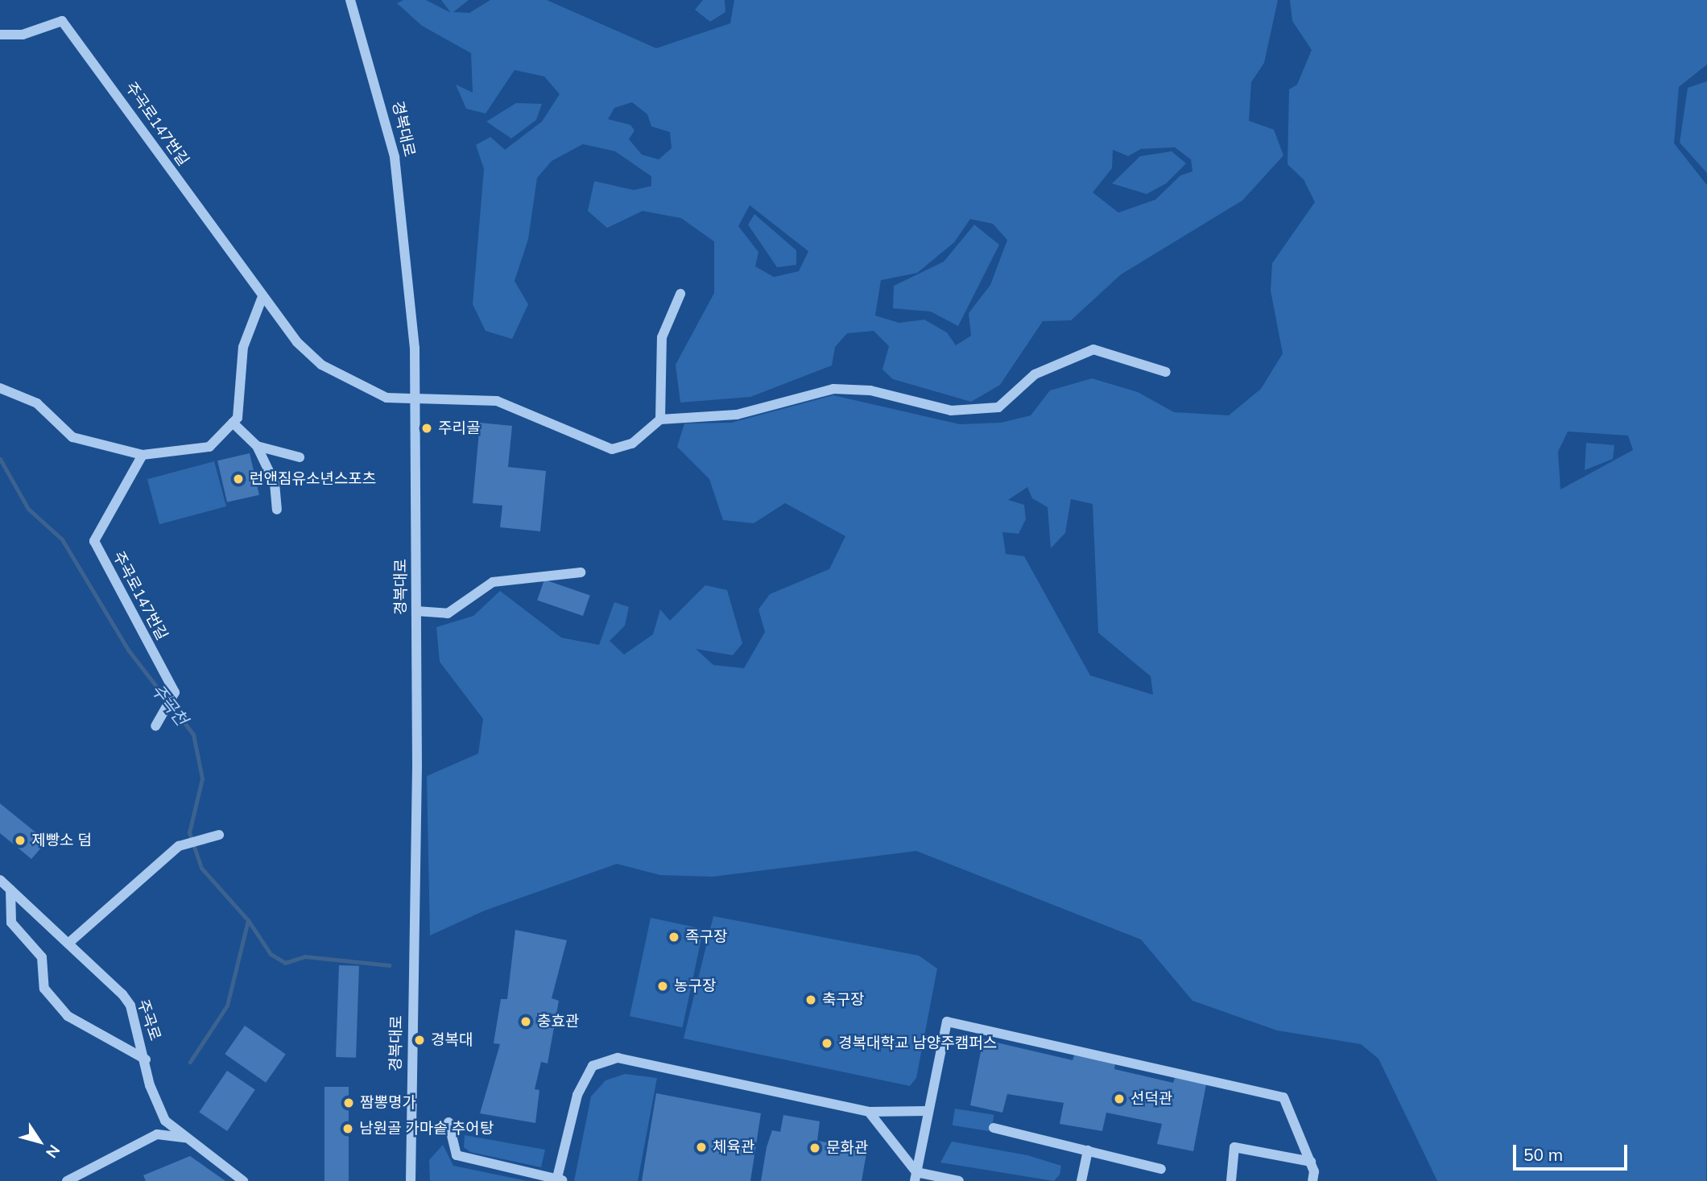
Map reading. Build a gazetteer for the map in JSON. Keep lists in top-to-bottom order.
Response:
{
  "streets": {
    "street": ["주곡로147번길", "경복대로", "주곡로"]
  },
  "crossings": [
    ["주곡로147번길", "경복대로"]
  ],
  "water": ["주곡천"],
  "places": [
    "주리골",
    "런앤짐유소년스포츠",
    "제빵소 덤",
    "족구장",
    "농구장",
    "축구장",
    "충효관",
    "경복대",
    "경복대학교 남양주캠퍼스",
    "선덕관",
    "짬뽕명가",
    "남원골 가마솥 추어탕",
    "체육관",
    "문화관"
  ],
  "scale_bar": "50 m",
  "north": "bottom right"
}
